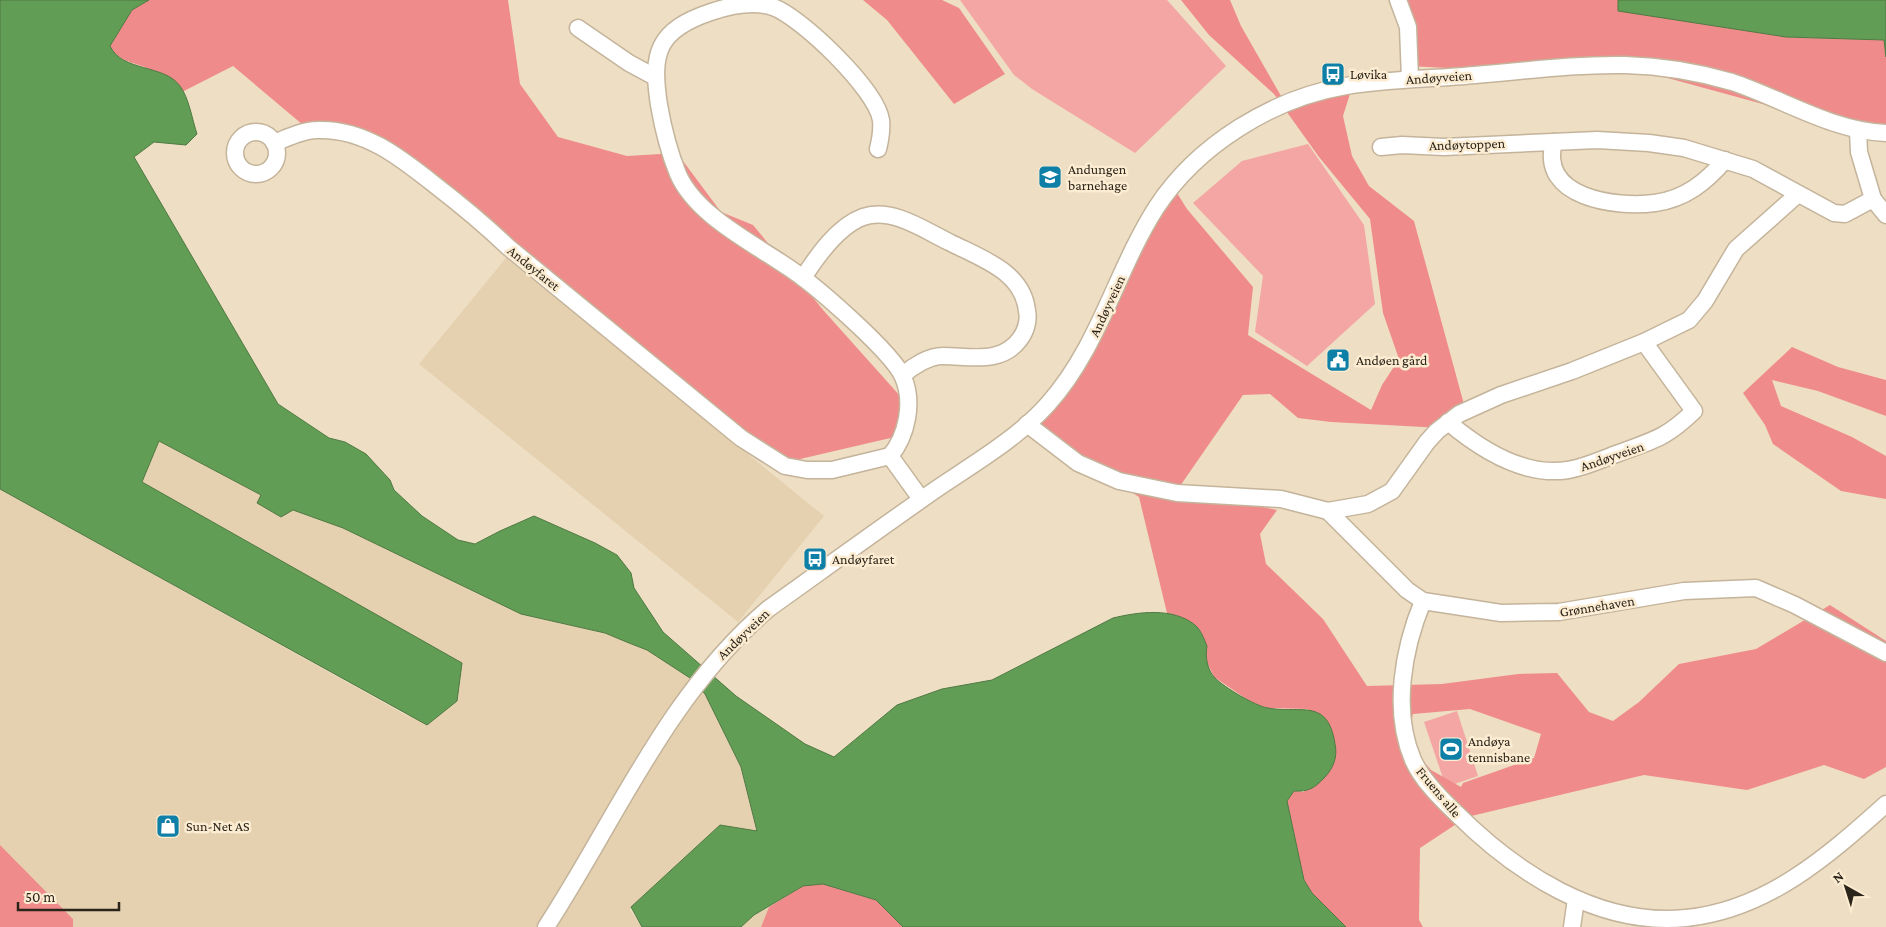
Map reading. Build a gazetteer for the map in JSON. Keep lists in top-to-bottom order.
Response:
{
  "streets": {
    "street": [
      "Andøyveien",
      "Andøytoppen",
      "Andøyfaret",
      "Grønnehaven",
      "Fruens alle"
    ]
  },
  "crossings": [
    ["Grønnehaven", "Fruens alle"]
  ],
  "places": {
    "bus stop": ["Løvika", "Andøyfaret"],
    "school or university": ["Andungen barnehage"],
    "public building": ["Andøen gård"],
    "sports": ["Andøya tennisbane"],
    "shop": ["Sun-Net AS"]
  },
  "scale_bar": "50 m",
  "north": "top left"
}
